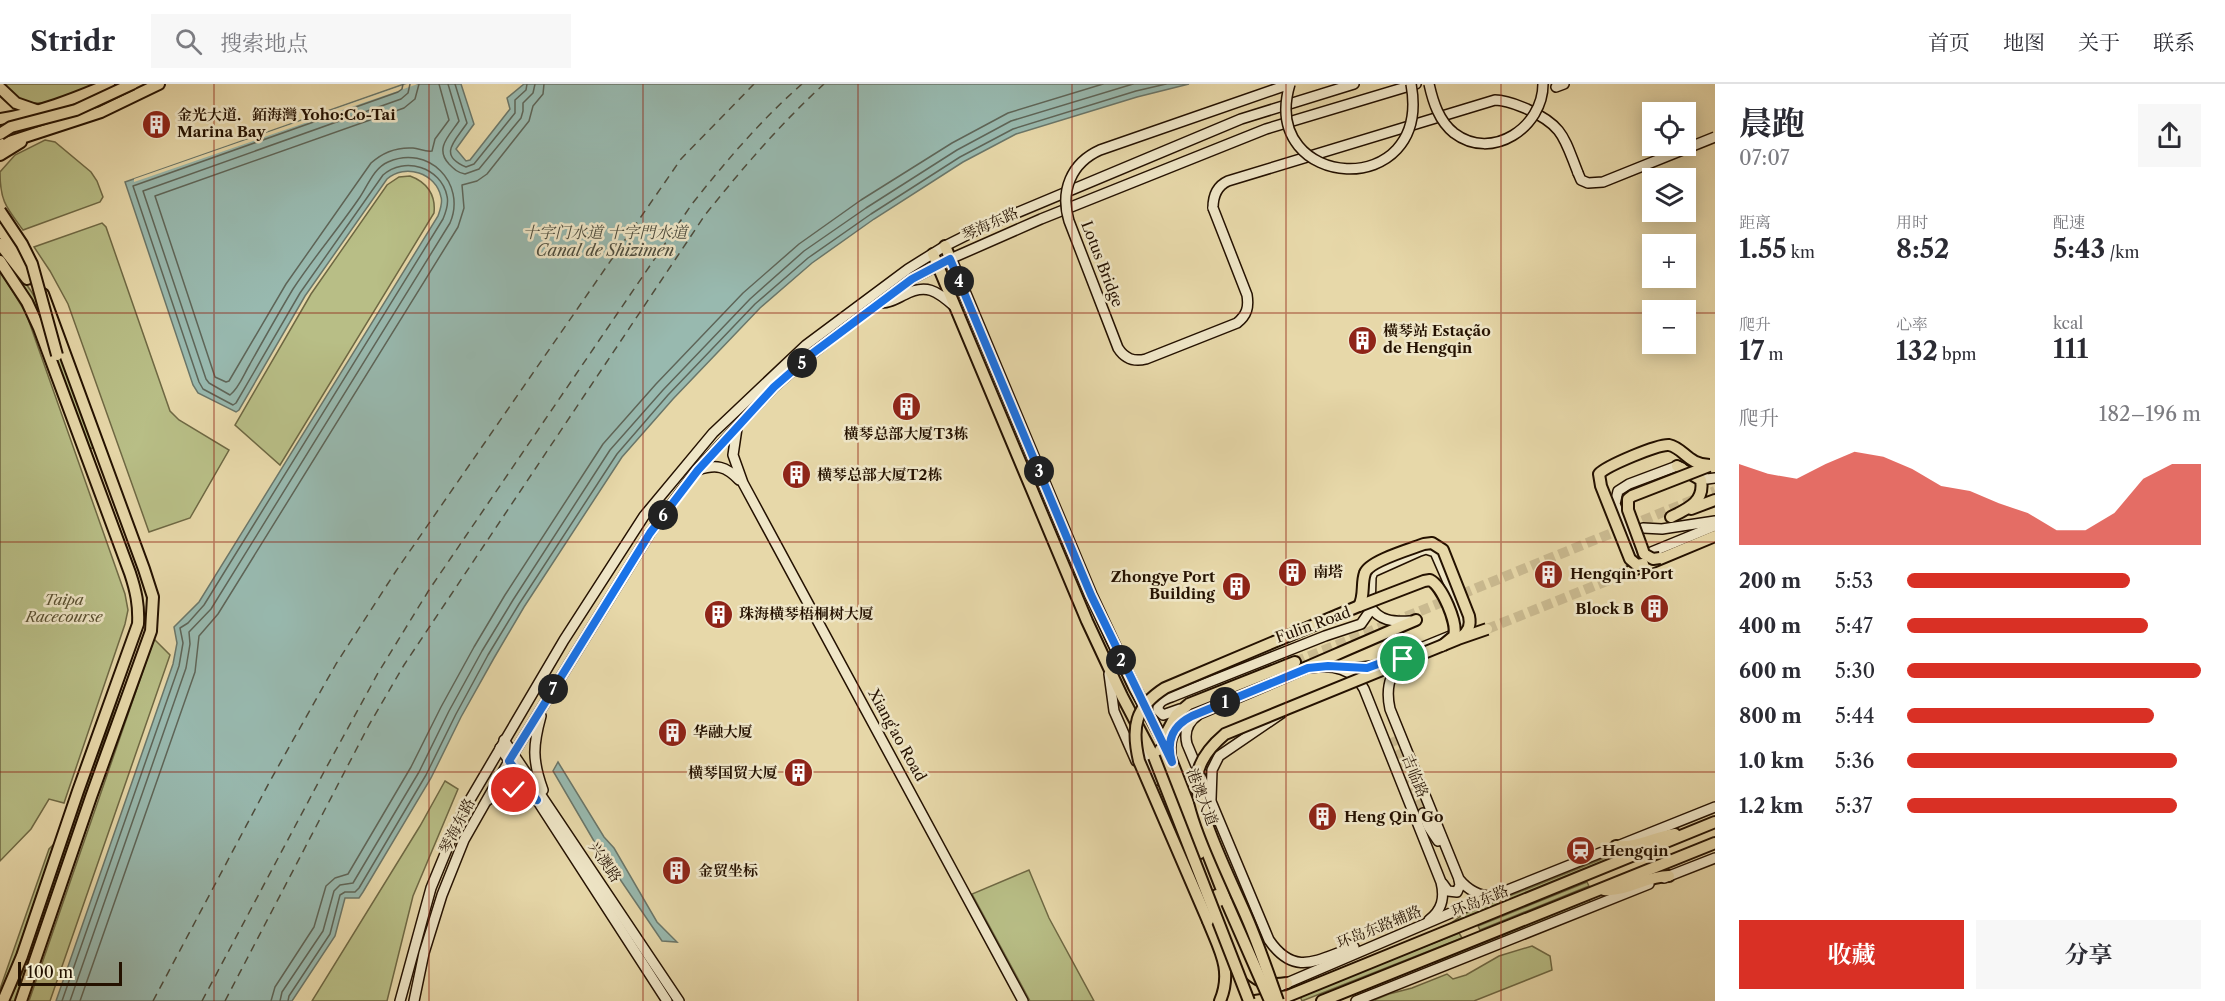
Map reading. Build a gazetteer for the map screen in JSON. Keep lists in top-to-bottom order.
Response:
{
  "streets": {
    "main road": [
      "琴海东路",
      "Lotus Bridge",
      "Fulin Road",
      "Xiang'ao Road",
      "吉临路",
      "港澳大道",
      "兴澳路",
      "环岛东路",
      "环岛东路辅路"
    ]
  },
  "crossings": [
    ["琴海东路", "Xiang'ao Road"],
    ["琴海东路", "港澳大道"],
    ["琴海东路", "兴澳路"],
    ["Fulin Road", "吉临路"],
    ["吉临路", "环岛东路辅路"],
    ["港澳大道", "环岛东路"],
    ["港澳大道", "环岛东路辅路"],
    ["环岛东路", "环岛东路辅路"]
  ],
  "water": ["十字门水道 十字門水道 Canal de Shizimen"],
  "parks": ["Taipa Racecourse"],
  "places": {
    "building": [
      "金光大道．銆海灣 Yoho:Co-Tai Marina Bay",
      "橫琴站 Estação de Hengqin",
      "横琴总部大厦T3栋",
      "横琴总部大厦T2栋",
      "南塔",
      "Hengqin Port",
      "Zhongye Port Building",
      "Block B",
      "珠海横琴梧桐树大厦",
      "华融大厦",
      "横琴国贸大厦",
      "Heng Qin Go",
      "金贸坐标"
    ],
    "station": ["Hengqin"]
  },
  "scale_bar": "100 m",
  "page": {
    "header": "Stridr",
    "search": "搜索地点",
    "nav": [
      "首页",
      "地图",
      "关于",
      "联系"
    ],
    "heading": ["晨跑", "07:07"],
    "map_buttons": ["+", "−"],
    "stats": [
      ["距离", "1.55 km"],
      ["用时", "8:52"],
      ["配速", "5:43 /km"],
      ["爬升", "17 m"],
      ["心率", "132 bpm"],
      ["kcal", "111"]
    ],
    "pins": [
      "4",
      "5",
      "3",
      "6",
      "2",
      "7",
      "1"
    ],
    "chart": ["爬升", "182–196 m"],
    "list": [
      {
        "name": "200 m",
        "note": "5:53"
      },
      {
        "name": "400 m",
        "note": "5:47"
      },
      {
        "name": "600 m",
        "note": "5:30"
      },
      {
        "name": "800 m",
        "note": "5:44"
      },
      {
        "name": "1.0 km",
        "note": "5:36"
      },
      {
        "name": "1.2 km",
        "note": "5:37"
      }
    ],
    "buttons": ["收藏", "分享"],
    "scale": "100 m"
  }
}
